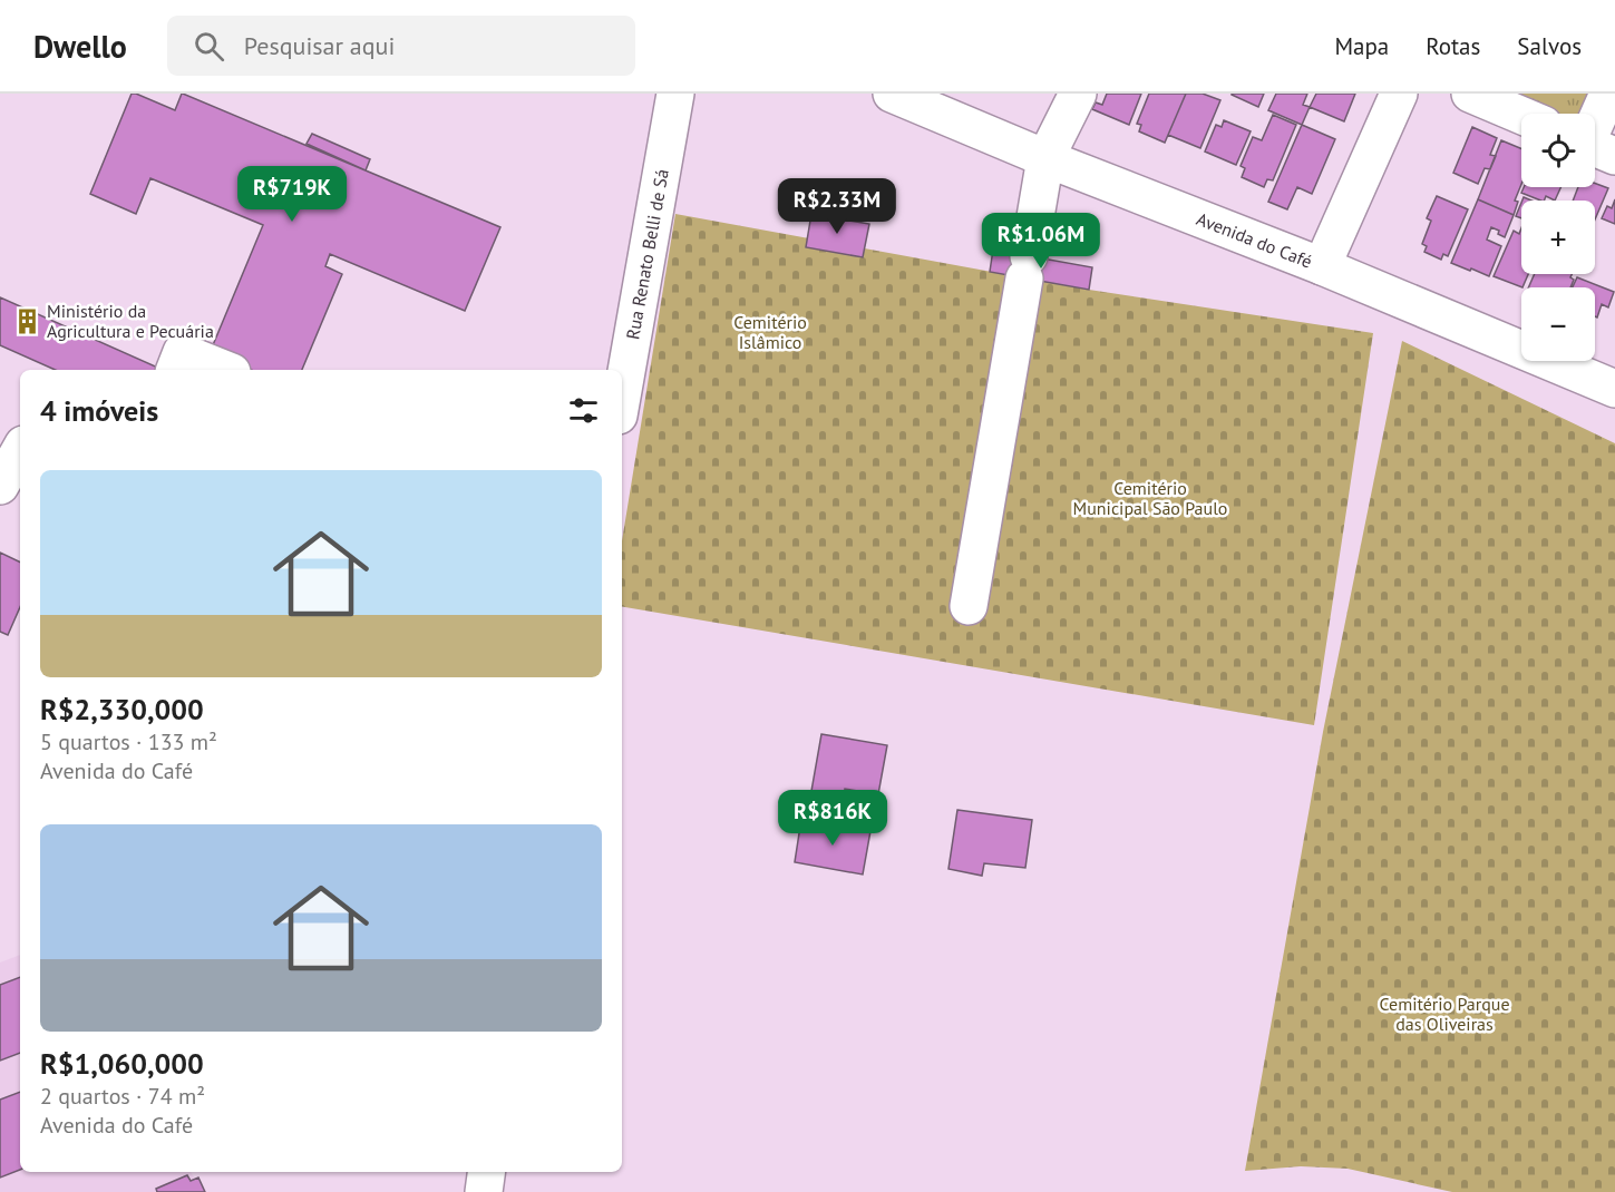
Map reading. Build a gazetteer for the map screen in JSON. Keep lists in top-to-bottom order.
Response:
{
  "streets": {
    "street": ["Avenida do Café", "Rua Renato Belli de Sá"]
  },
  "parks": ["Cemitério Islâmico", "Cemitério Municipal São Paulo", "Cemitério Parque das Oliveiras"],
  "places": {
    "building": ["Ministério da Agricultura e Pecuária"]
  },
  "page": {
    "header": "Dwello",
    "search": "Pesquisar aqui",
    "nav": ["Mapa", "Rotas", "Salvos"],
    "map_buttons": ["+", "−"],
    "price": [
      "R$719K",
      "R$2.33M",
      "R$1.06M",
      "R$816K"
    ],
    "heading": "4 imóveis",
    "list": [
      {
        "name": "R$2,330,000",
        "note": "5 quartos · 133 m² · Avenida do Café"
      },
      {
        "name": "R$1,060,000",
        "note": "2 quartos · 74 m² · Avenida do Café"
      }
    ]
  }
}
